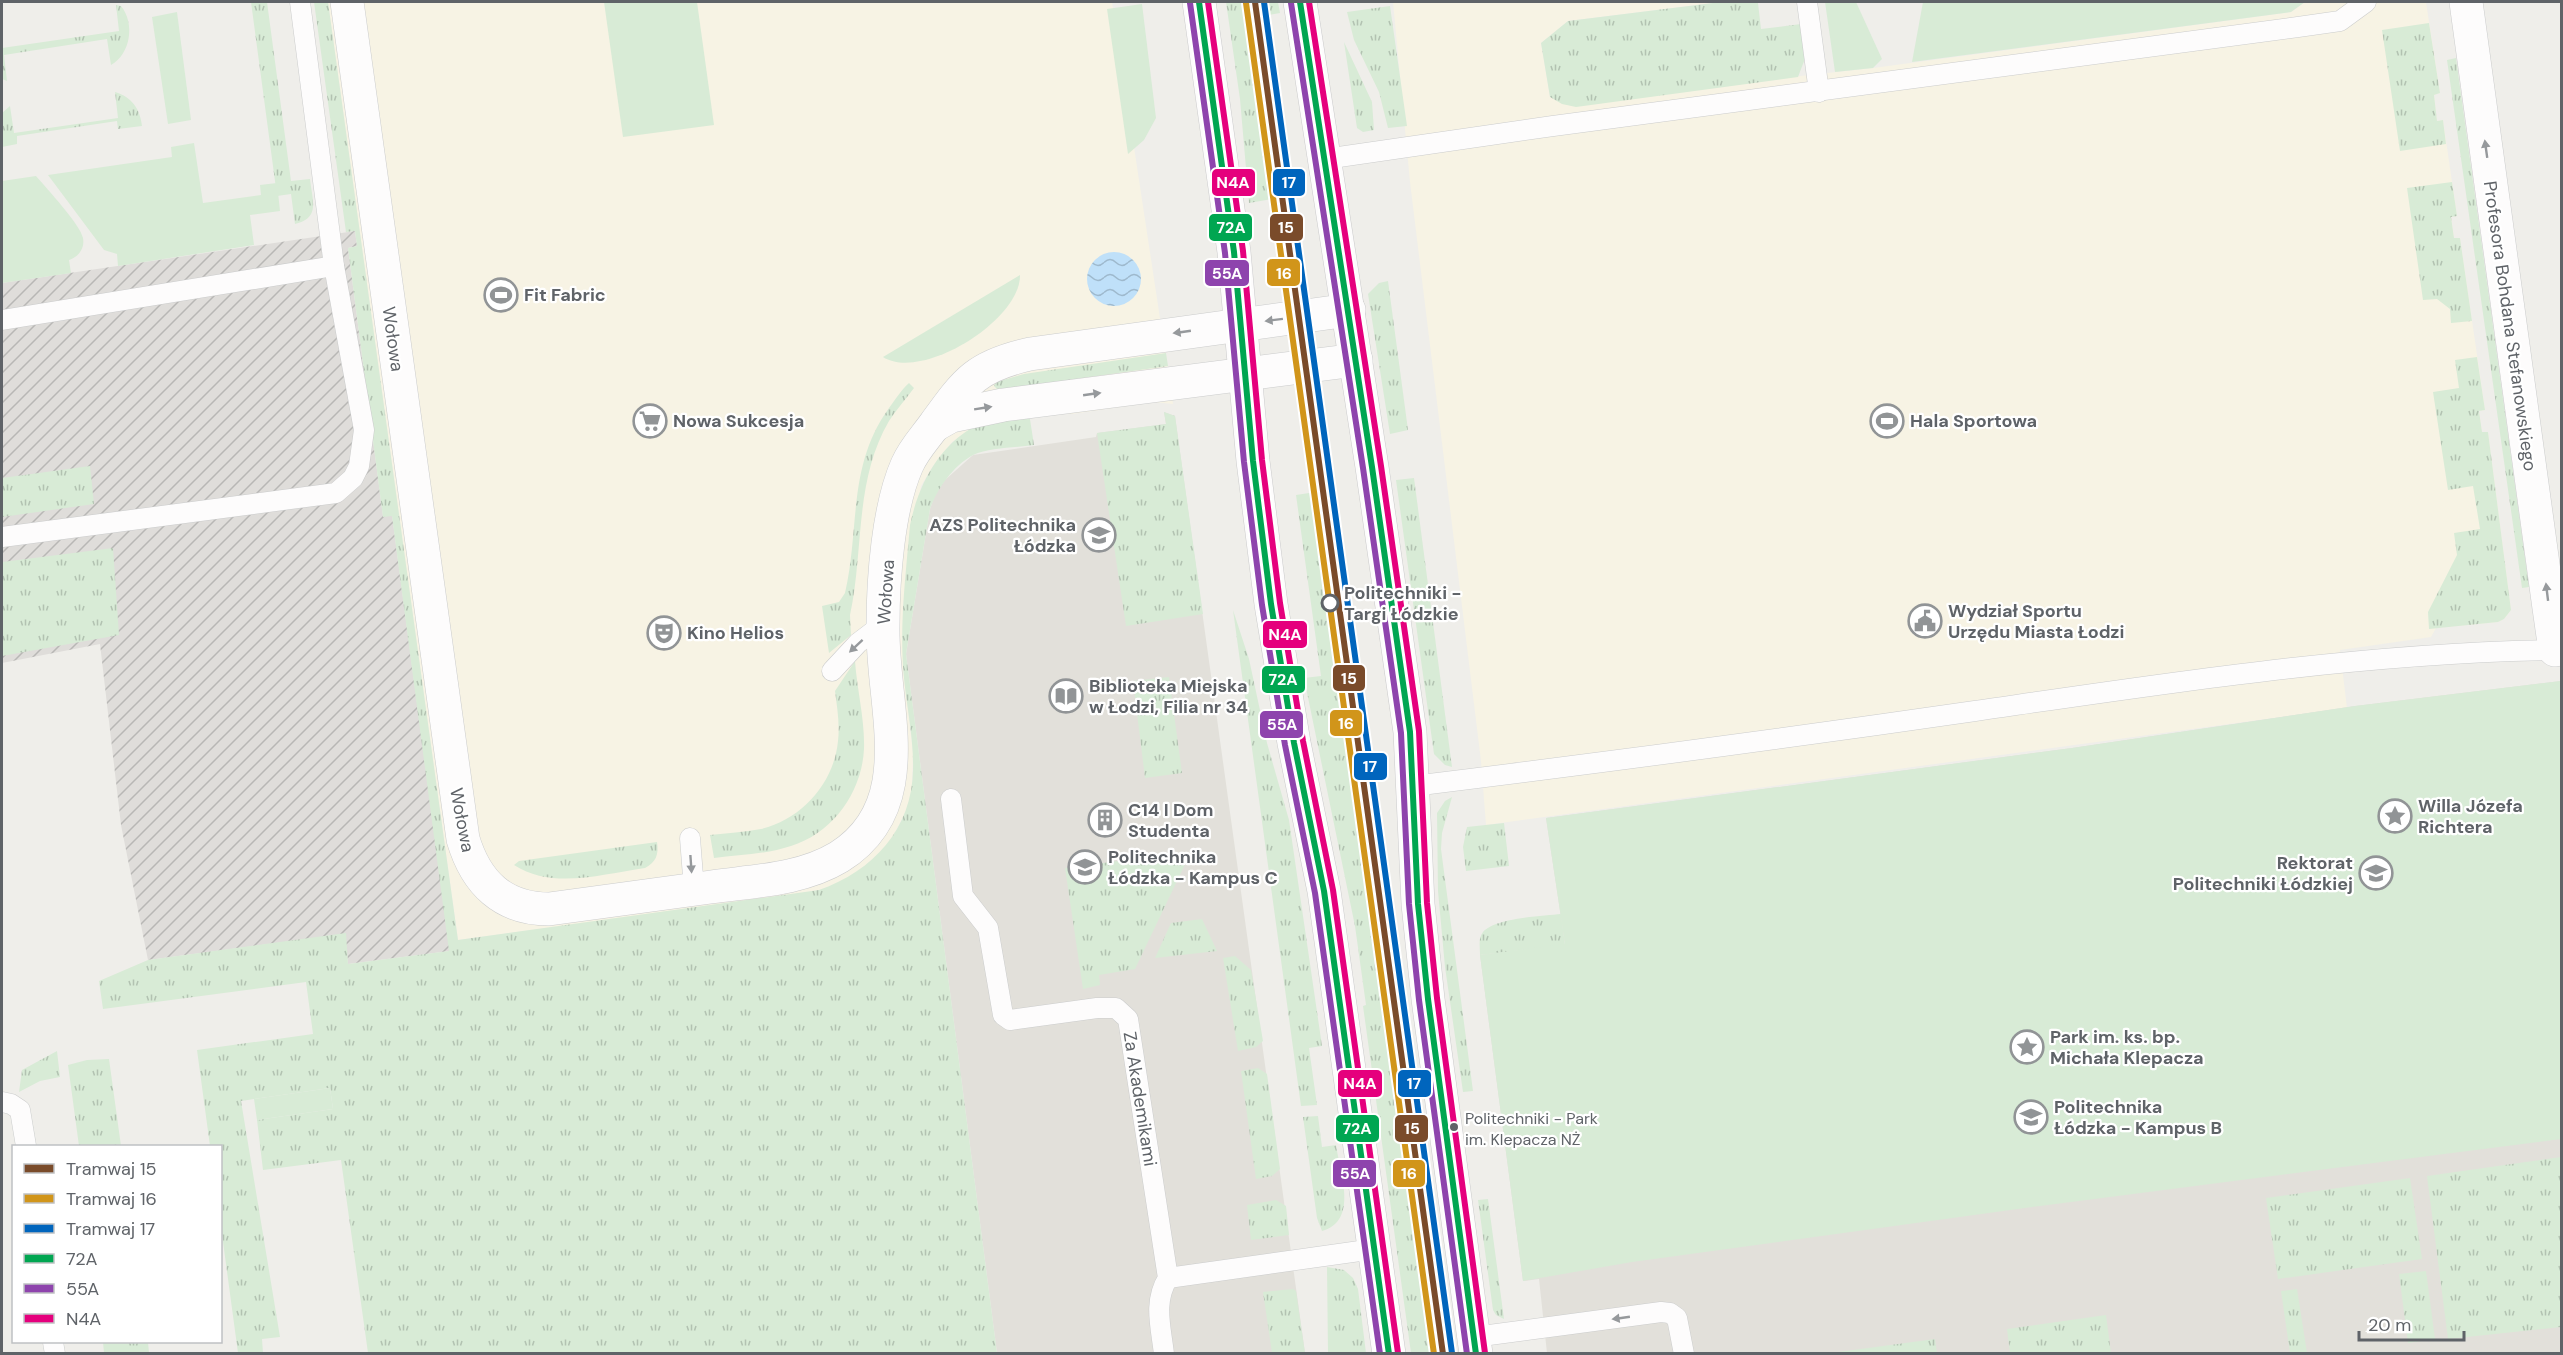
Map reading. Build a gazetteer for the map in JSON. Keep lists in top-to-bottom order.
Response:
{
  "streets": {
    "street": ["Profesora Bohdana Stefanowskiego", "Wołowa"],
    "lane": ["Za Akademikami"]
  },
  "one_way": ["Profesora Bohdana Stefanowskiego"],
  "places": {
    "sports": ["Fit Fabric", "Hala Sportowa"],
    "supermarket": ["Nowa Sukcesja"],
    "school or university": [
      "AZS Politechnika Łódzka",
      "Politechnika Łódzka - Kampus C",
      "Rektorat Politechniki Łódzkiej",
      "Politechnika Łódzka - Kampus B"
    ],
    "other": ["Politechniki - Targi Łódzkie", "Politechniki - Park im. Klepacza NŻ"],
    "public building": ["Wydział Sportu Urzędu Miasta Łodzi"],
    "theatre": ["Kino Helios"],
    "library": ["Biblioteka Miejska w Łodzi, Filia nr 34"],
    "place": ["Willa Józefa Richtera", "Park im. ks. bp. Michała Klepacza"],
    "building": ["C14 I Dom Studenta"]
  },
  "lines": [
    "tram line 15",
    "tram line 17",
    "transit line 72A",
    "transit line N4A",
    "tram line 16",
    "transit line 55A"
  ],
  "legend": [
    "Tramwaj 15",
    "Tramwaj 16",
    "Tramwaj 17",
    "72A",
    "55A",
    "N4A"
  ],
  "scale_bar": "20 m"
}
